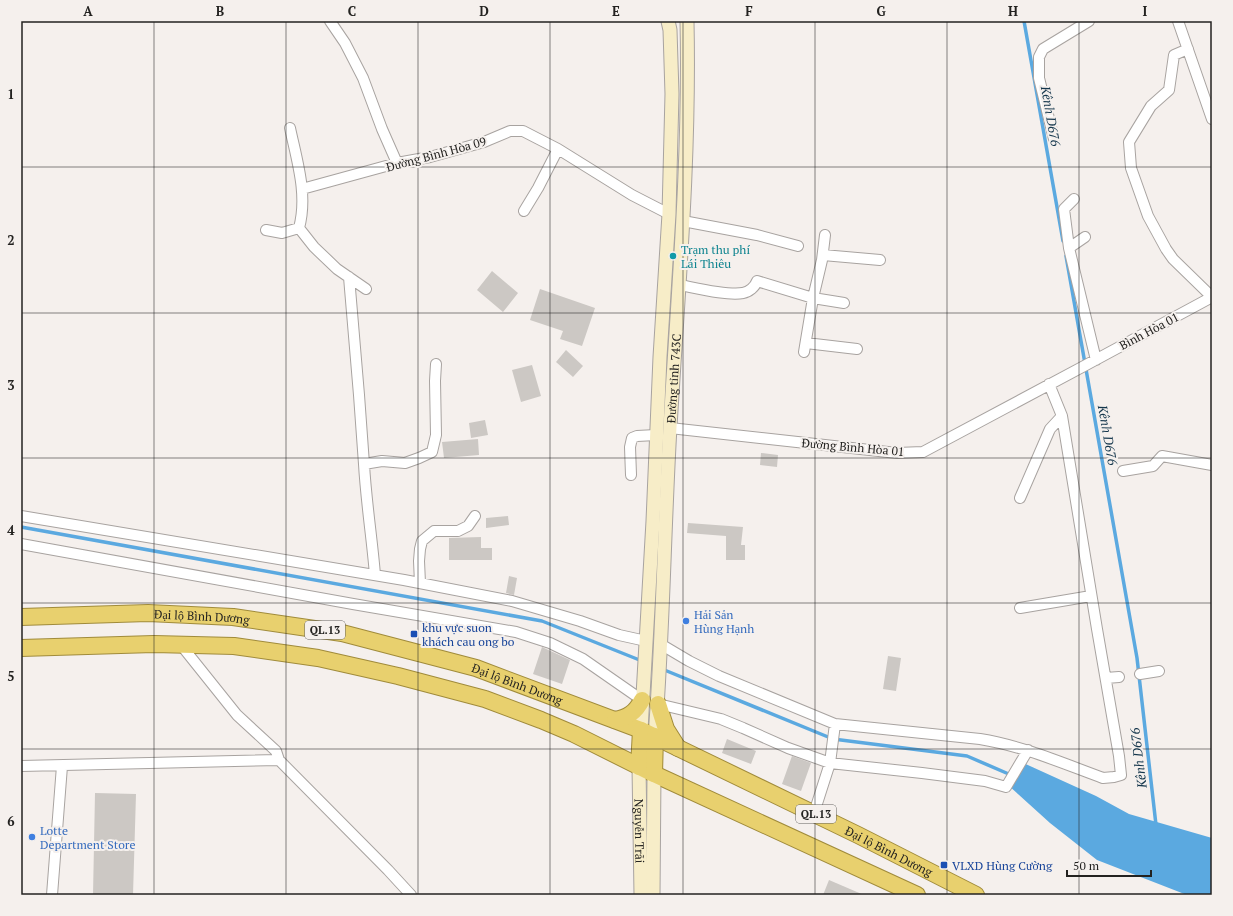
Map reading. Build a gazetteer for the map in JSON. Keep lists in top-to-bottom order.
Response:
{
  "streets": {
    "highway": ["Đại lộ Bình Dương", "QL.13"],
    "main road": ["Đường tỉnh 743C", "Nguyễn Trãi"],
    "street": ["Đường Bình Hòa 09", "Bình Hòa 01", "Đường Bình Hòa 01"]
  },
  "crossings": [
    ["Đường Bình Hòa 09", "Đường tỉnh 743C"],
    ["Bình Hòa 01", "Đường Bình Hòa 01"],
    ["Đường tỉnh 743C", "Đường Bình Hòa 01"],
    ["Đường tỉnh 743C", "Đại lộ Bình Dương"],
    ["Đại lộ Bình Dương", "Nguyễn Trãi"]
  ],
  "water": ["Kênh D676"],
  "places": {
    "other": ["Trạm thu phí Lái Thiêu", "Hải Sản Hùng Hạnh", "Lotte Department Store"],
    "transit": ["khu vực suon khách cau ong bo", "VLXD Hùng Cường"]
  },
  "scale_bar": "50 m",
  "grid": {
    "columns": [
      "A",
      "B",
      "C",
      "D",
      "E",
      "F",
      "G",
      "H",
      "I"
    ],
    "rows": [
      "1",
      "2",
      "3",
      "4",
      "5",
      "6"
    ]
  }
}
